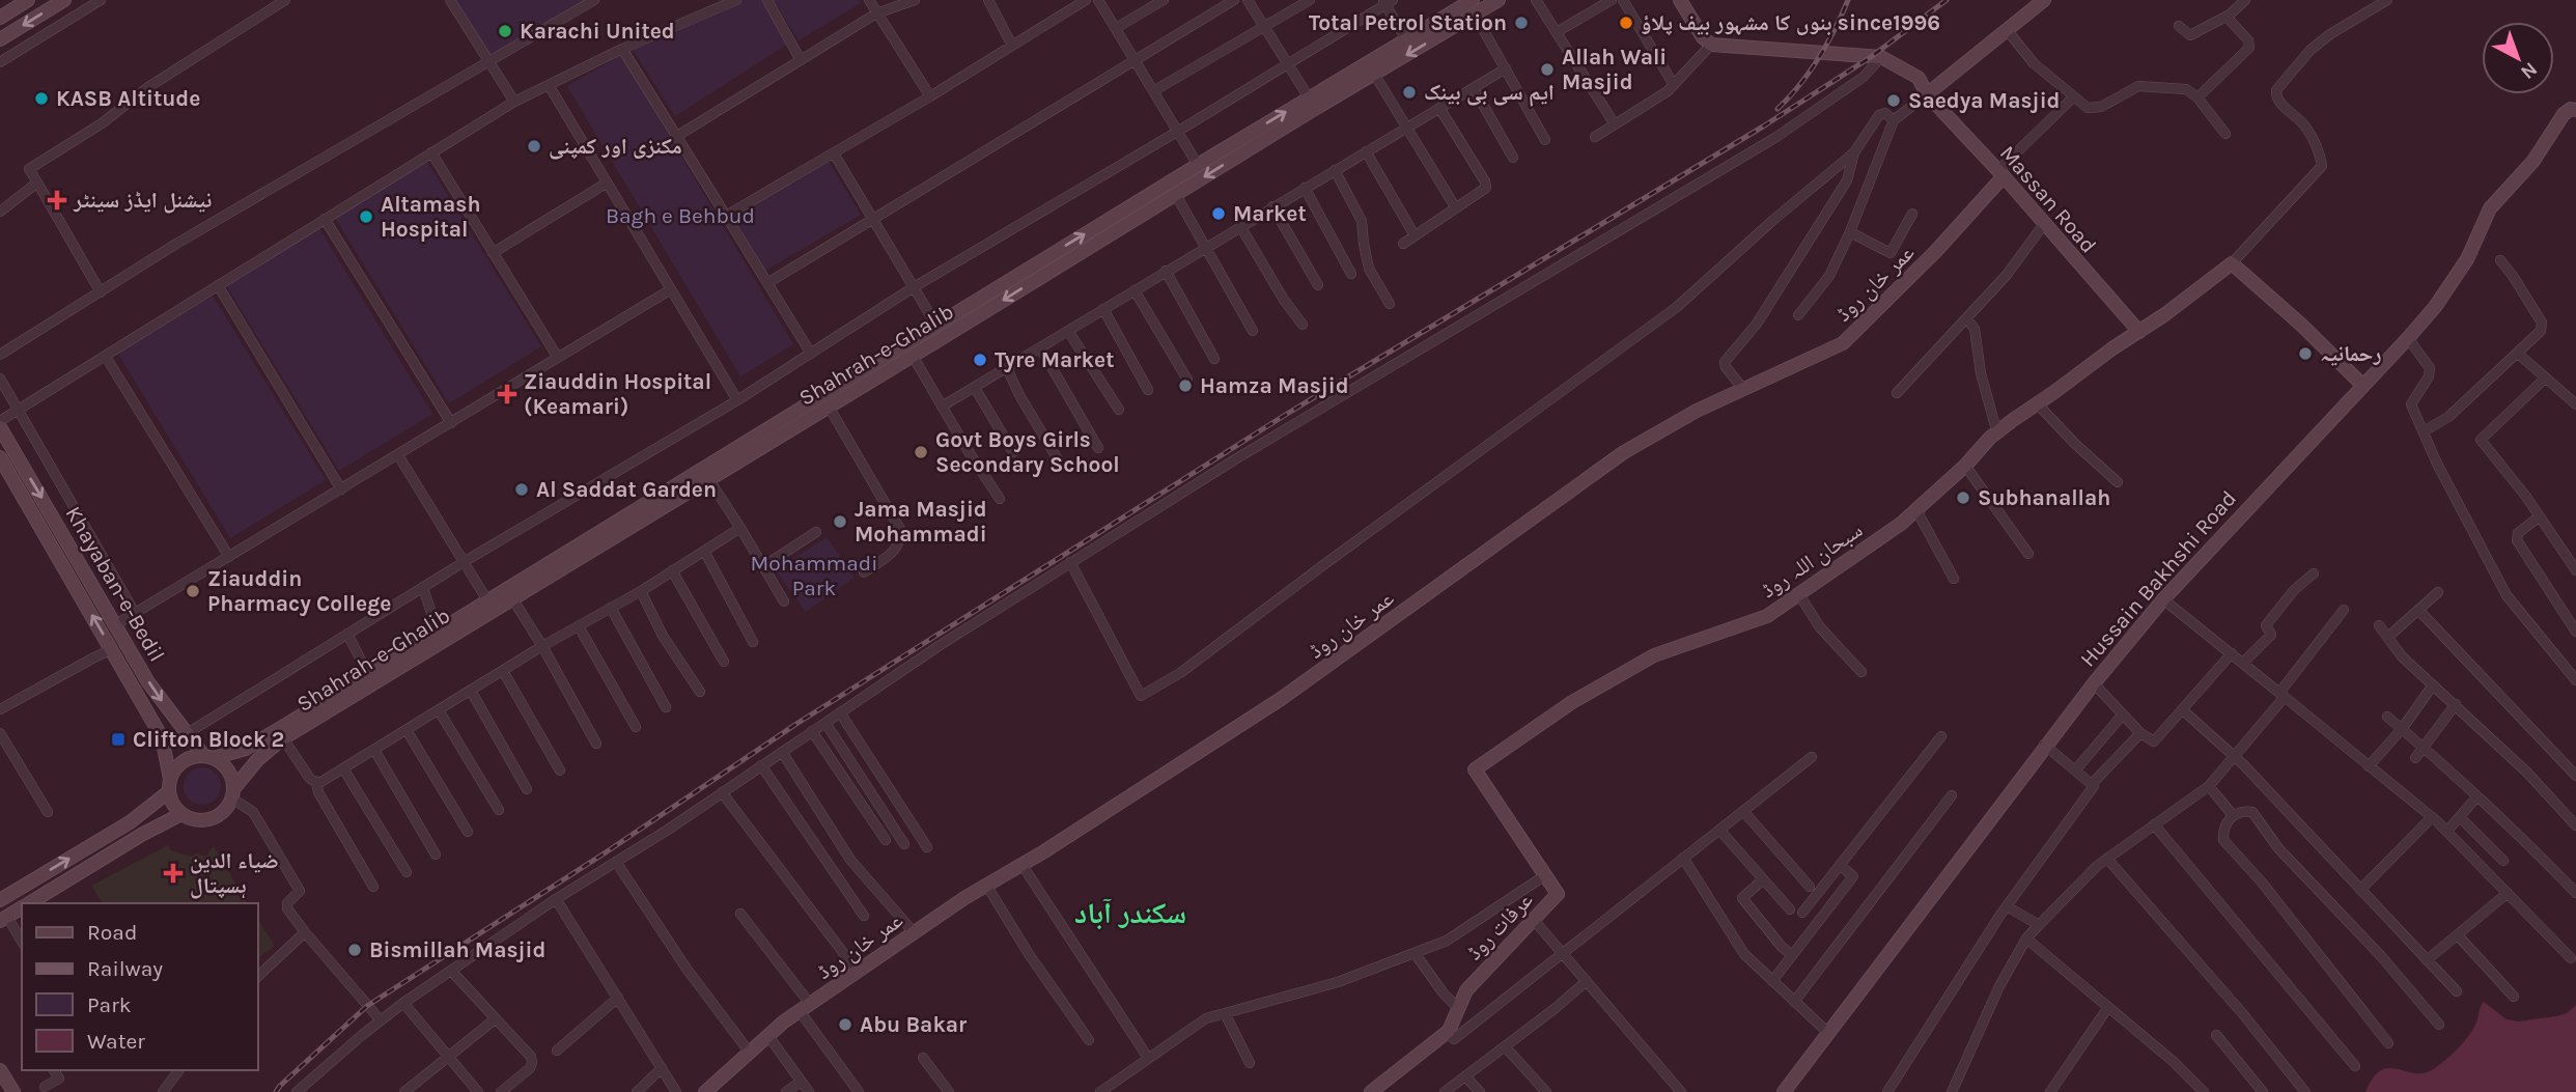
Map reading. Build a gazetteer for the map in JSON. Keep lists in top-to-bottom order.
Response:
{
  "streets": {
    "street": [
      "Massan Road",
      "عمر خان روڈ",
      "Shahrah-e-Ghalib",
      "سبحان اللہ روڈ",
      "Hussain Bakhshi Road",
      "Khayaban-e-Bedil",
      "عرفات روڈ"
    ]
  },
  "crossings": [
    ["Massan Road", "عمر خان روڈ"],
    ["Massan Road", "سبحان اللہ روڈ"],
    ["سبحان اللہ روڈ", "عرفات روڈ"]
  ],
  "districts": ["سکندر آباد"],
  "parks": ["Bagh e Behbud", "Mohammadi Park"],
  "places": {
    "other": [
      "Total Petrol Station",
      "بنوں کا مشہور بیف پلاؤ since1996",
      "Karachi United",
      "Allah Wali Masjid",
      "ایم سی بی بینک",
      "KASB Altitude",
      "Saedya Masjid",
      "مکنزی اور کمپنی",
      "Market",
      "Altamash Hospital",
      "رحمانیہ",
      "Tyre Market",
      "Hamza Masjid",
      "Govt Boys Girls Secondary School",
      "Al Saddat Garden",
      "Subhanallah",
      "Jama Masjid Mohammadi",
      "Ziauddin Pharmacy College",
      "Bismillah Masjid",
      "Abu Bakar"
    ],
    "health": ["نیشنل ایڈز سینٹر", "Ziauddin Hospital (Keamari)", "ضیاء الدین ہسپتال"],
    "transit": ["Clifton Block 2"]
  },
  "legend": [
    "Road",
    "Railway",
    "Park",
    "Water"
  ],
  "north": "bottom right"
}
